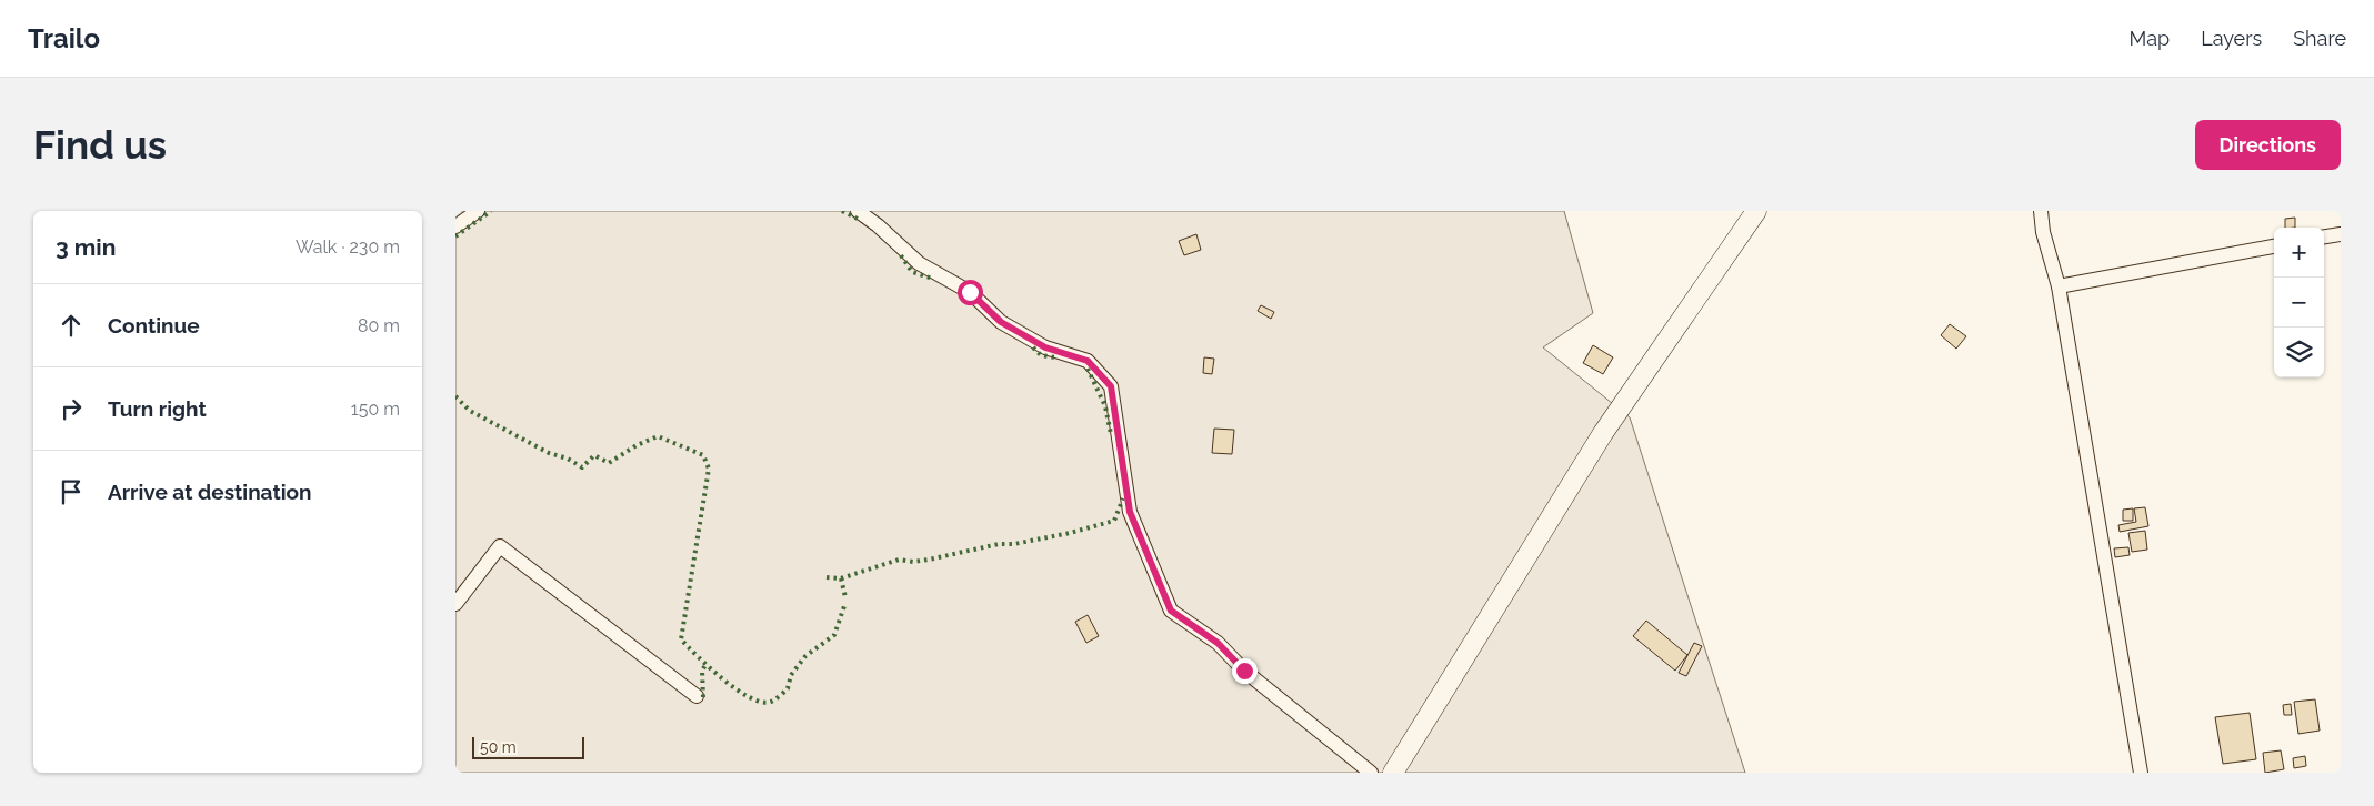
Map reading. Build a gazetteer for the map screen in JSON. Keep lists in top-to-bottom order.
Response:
{
  "scale_bar": "50 m",
  "page": {
    "header": "Trailo",
    "nav": ["Map", "Layers", "Share"],
    "buttons": "Directions",
    "title": "Find us",
    "heading": ["3 min", "Walk · 230 m"],
    "map_buttons": ["+", "−"],
    "list": [
      ["Continue", "80 m"],
      ["Turn right", "150 m"],
      "Arrive at destination"
    ],
    "scale": "50 m"
  }
}
